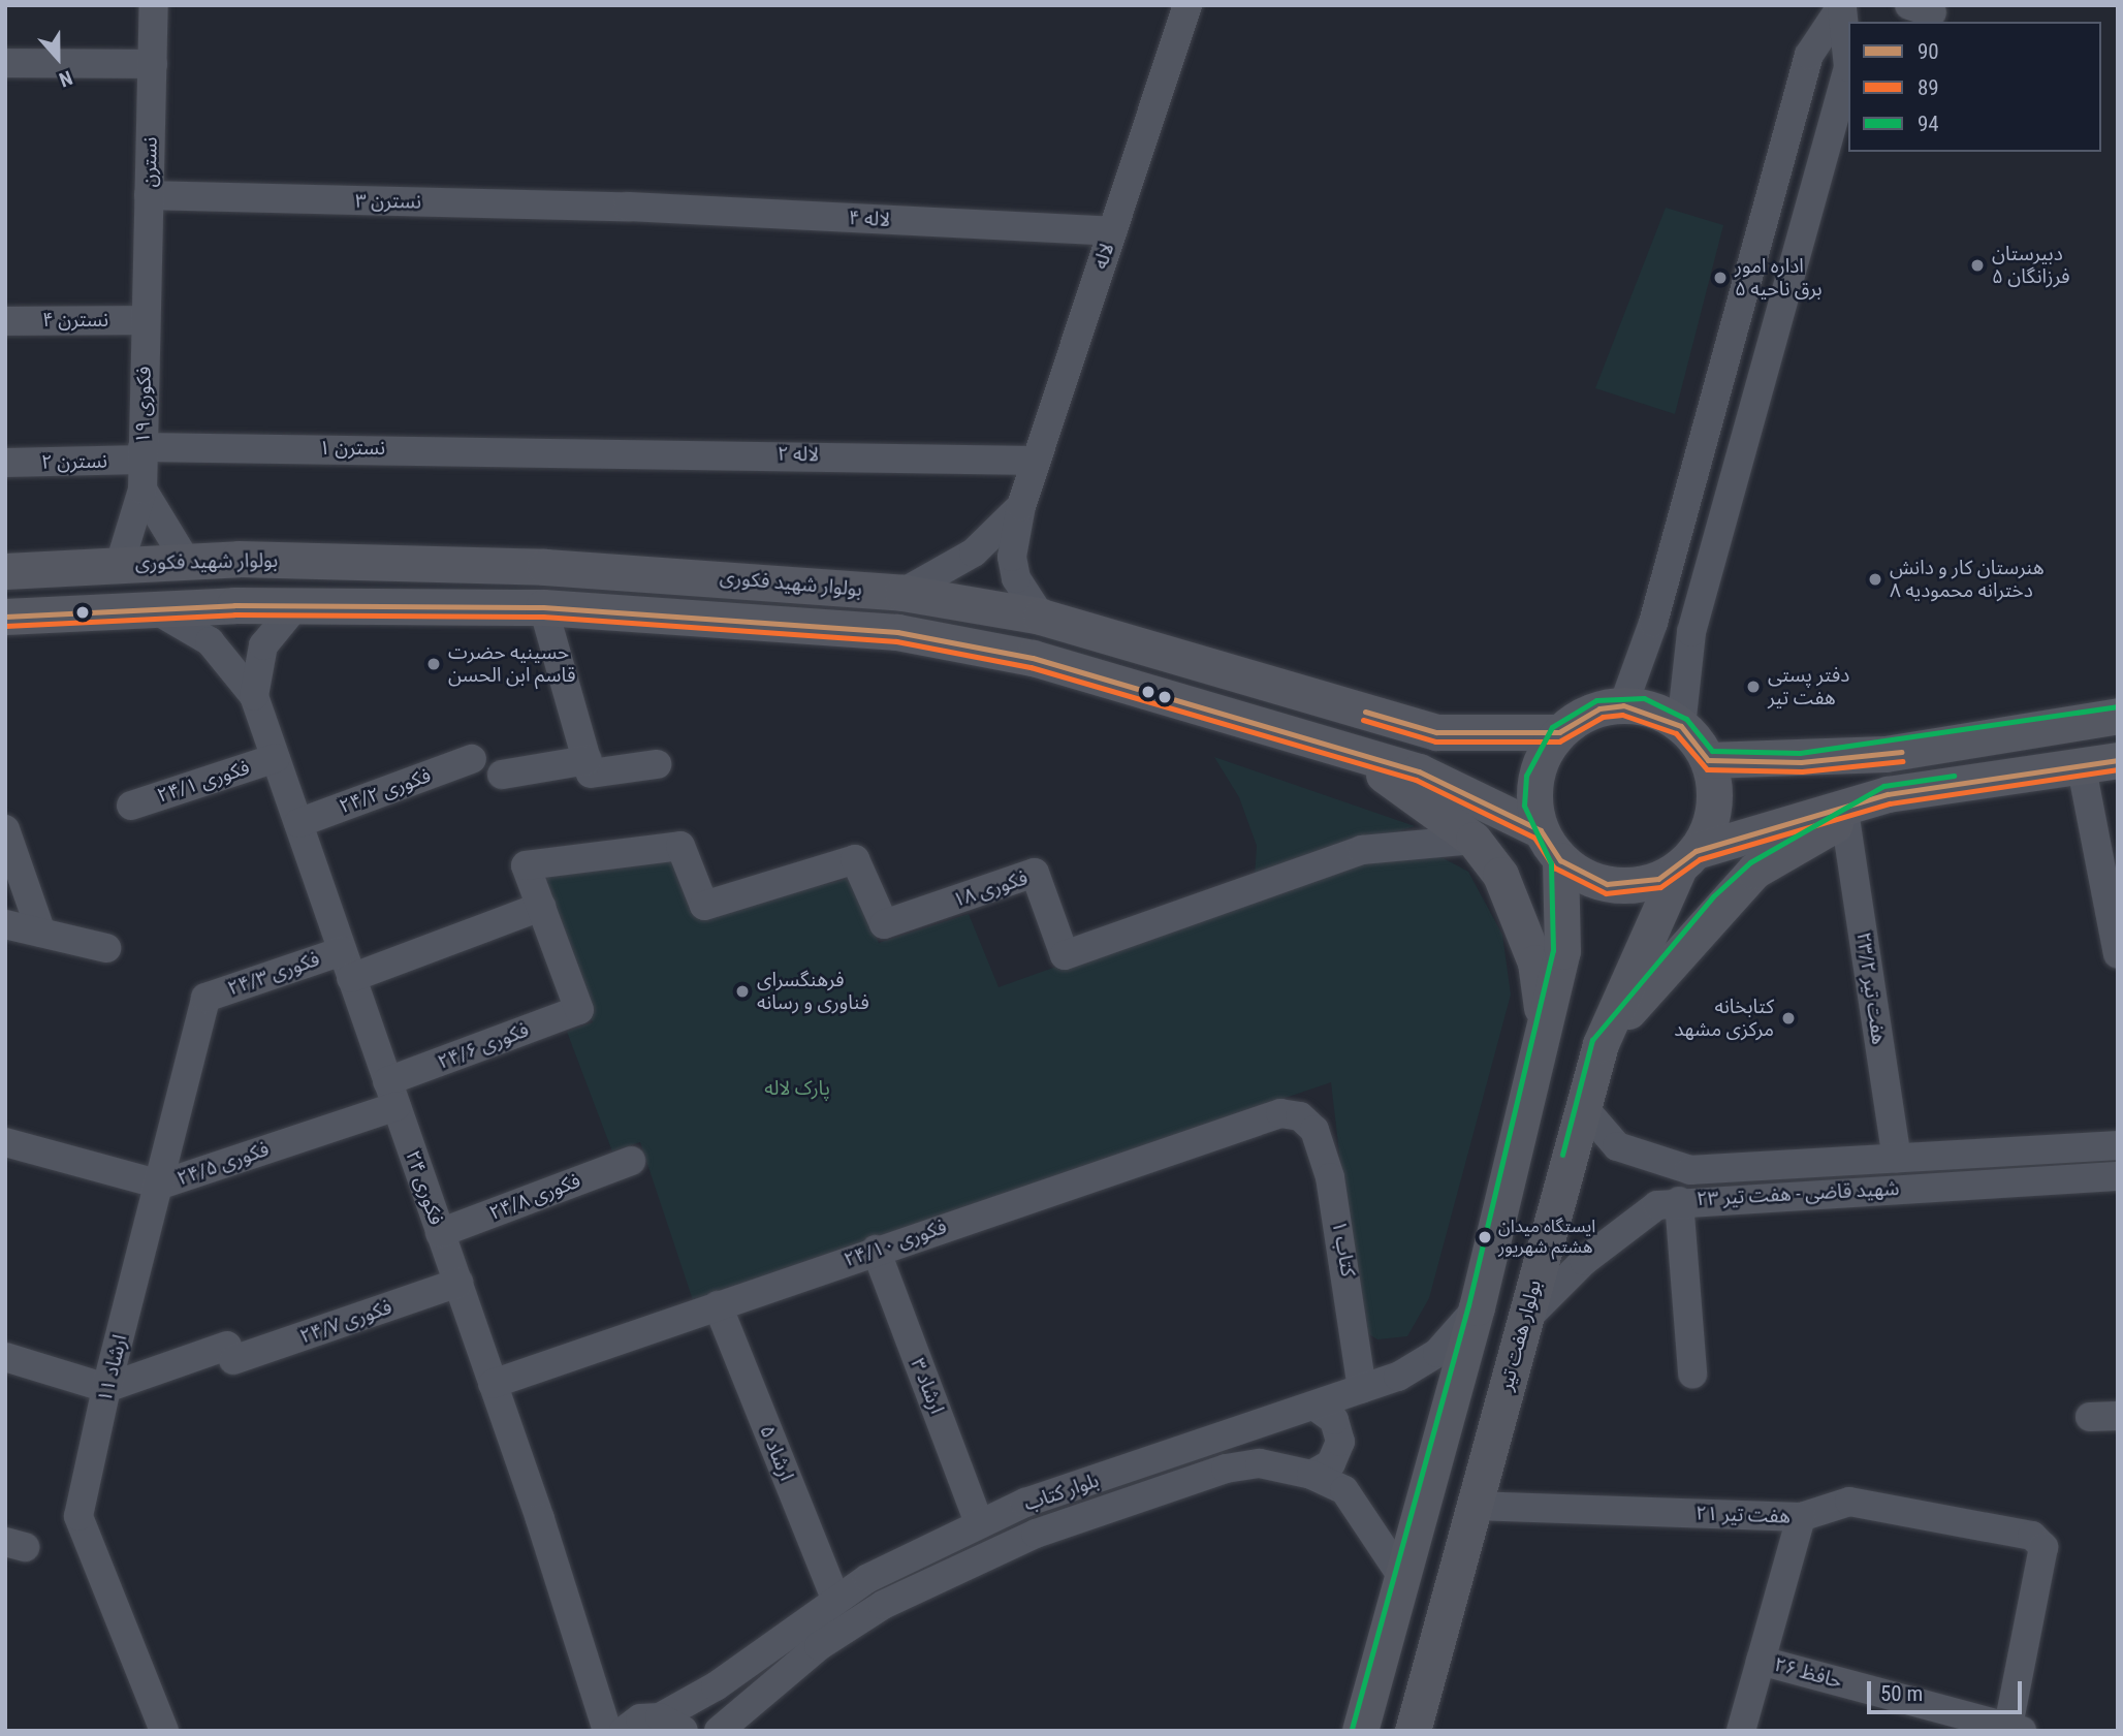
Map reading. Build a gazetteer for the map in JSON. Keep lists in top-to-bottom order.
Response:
{
  "streets": {
    "main road": ["بولوار شهید فکوری", "بولوار هفت تیر"],
    "street": [
      "نسترن",
      "نسترن ۳",
      "لاله ۴",
      "لاله",
      "نسترن ۴",
      "فکوری ۱۹",
      "نسترن ۱",
      "لاله ۲",
      "نسترن ۲",
      "فکوری ۲۴/۱",
      "فکوری ۲۴/۲",
      "فکوری ١٨",
      "فکوری ۲۴/۳",
      "هفت تیر ۲۳/۲",
      "فکوری ۲۴/۶",
      "فکوری ۲۴/۵",
      "فکوری ۲۴",
      "شهید قاضی - هفت تیر ۲۳",
      "فکوری ۲۴/۸",
      "فکوری ۲۴/۱۰",
      "کتاب ۱",
      "فکوری ۲۴/۷",
      "ارشاد ۱۱",
      "ارشاد ۳",
      "ارشاد ۵",
      "بلوار کتاب",
      "هفت تیر ۲۱",
      "حافظ ۲۶"
    ]
  },
  "crossings": [
    ["نسترن", "نسترن ۳"],
    ["نسترن", "نسترن ۴"],
    ["نسترن", "فکوری ۱۹"],
    ["نسترن ۳", "لاله ۴"],
    ["لاله ۴", "لاله"],
    ["لاله", "لاله ۲"],
    ["لاله", "بولوار شهید فکوری"],
    ["نسترن ۴", "فکوری ۱۹"],
    ["فکوری ۱۹", "نسترن ۱"],
    ["فکوری ۱۹", "نسترن ۲"],
    ["نسترن ۱", "لاله ۲"],
    ["نسترن ۱", "نسترن ۲"],
    ["بولوار شهید فکوری", "بولوار هفت تیر"],
    ["فکوری ۲۴/۱", "فکوری ۲۴"],
    ["فکوری ۲۴/۲", "فکوری ۲۴"],
    ["فکوری ١٨", "فکوری ۲۴/۳"],
    ["فکوری ١٨", "فکوری ۲۴/۶"],
    ["فکوری ۲۴/۳", "فکوری ۲۴/۶"],
    ["فکوری ۲۴/۳", "فکوری ۲۴"],
    ["فکوری ۲۴/۳", "ارشاد ۱۱"],
    ["هفت تیر ۲۳/۲", "شهید قاضی - هفت تیر ۲۳"],
    ["فکوری ۲۴/۶", "فکوری ۲۴/۵"],
    ["فکوری ۲۴/۶", "فکوری ۲۴"],
    ["فکوری ۲۴/۵", "فکوری ۲۴"],
    ["فکوری ۲۴/۵", "ارشاد ۱۱"],
    ["فکوری ۲۴", "فکوری ۲۴/۸"],
    ["فکوری ۲۴", "فکوری ۲۴/۱۰"],
    ["فکوری ۲۴", "فکوری ۲۴/۷"],
    ["شهید قاضی - هفت تیر ۲۳", "بولوار هفت تیر"],
    ["فکوری ۲۴/۱۰", "کتاب ۱"],
    ["فکوری ۲۴/۱۰", "ارشاد ۳"],
    ["فکوری ۲۴/۱۰", "ارشاد ۵"],
    ["کتاب ۱", "بلوار کتاب"],
    ["فکوری ۲۴/۷", "ارشاد ۱۱"],
    ["بولوار هفت تیر", "هفت تیر ۲۱"],
    ["ارشاد ۳", "بلوار کتاب"],
    ["ارشاد ۵", "بلوار کتاب"],
    ["هفت تیر ۲۱", "حافظ ۲۶"]
  ],
  "parks": ["پارک لاله"],
  "places": [
    "دبیرستان فرزانگان ۵",
    "اداره امور برق ناحیه ۵",
    "هنرستان کار و دانش دخترانه محمودیه ۸",
    "حسینیه حضرت قاسم ابن الحسن",
    "دفتر پستی هفت تیر",
    "فرهنگسرای فناوری و رسانه",
    "کتابخانه مرکزی مشهد",
    "ایستگاه میدان هشتم شهریور"
  ],
  "lines": ["transit line 90", "transit line 89", "transit line 94"],
  "legend": ["90", "89", "94"],
  "scale_bar": "50 m",
  "north": "bottom"
}
